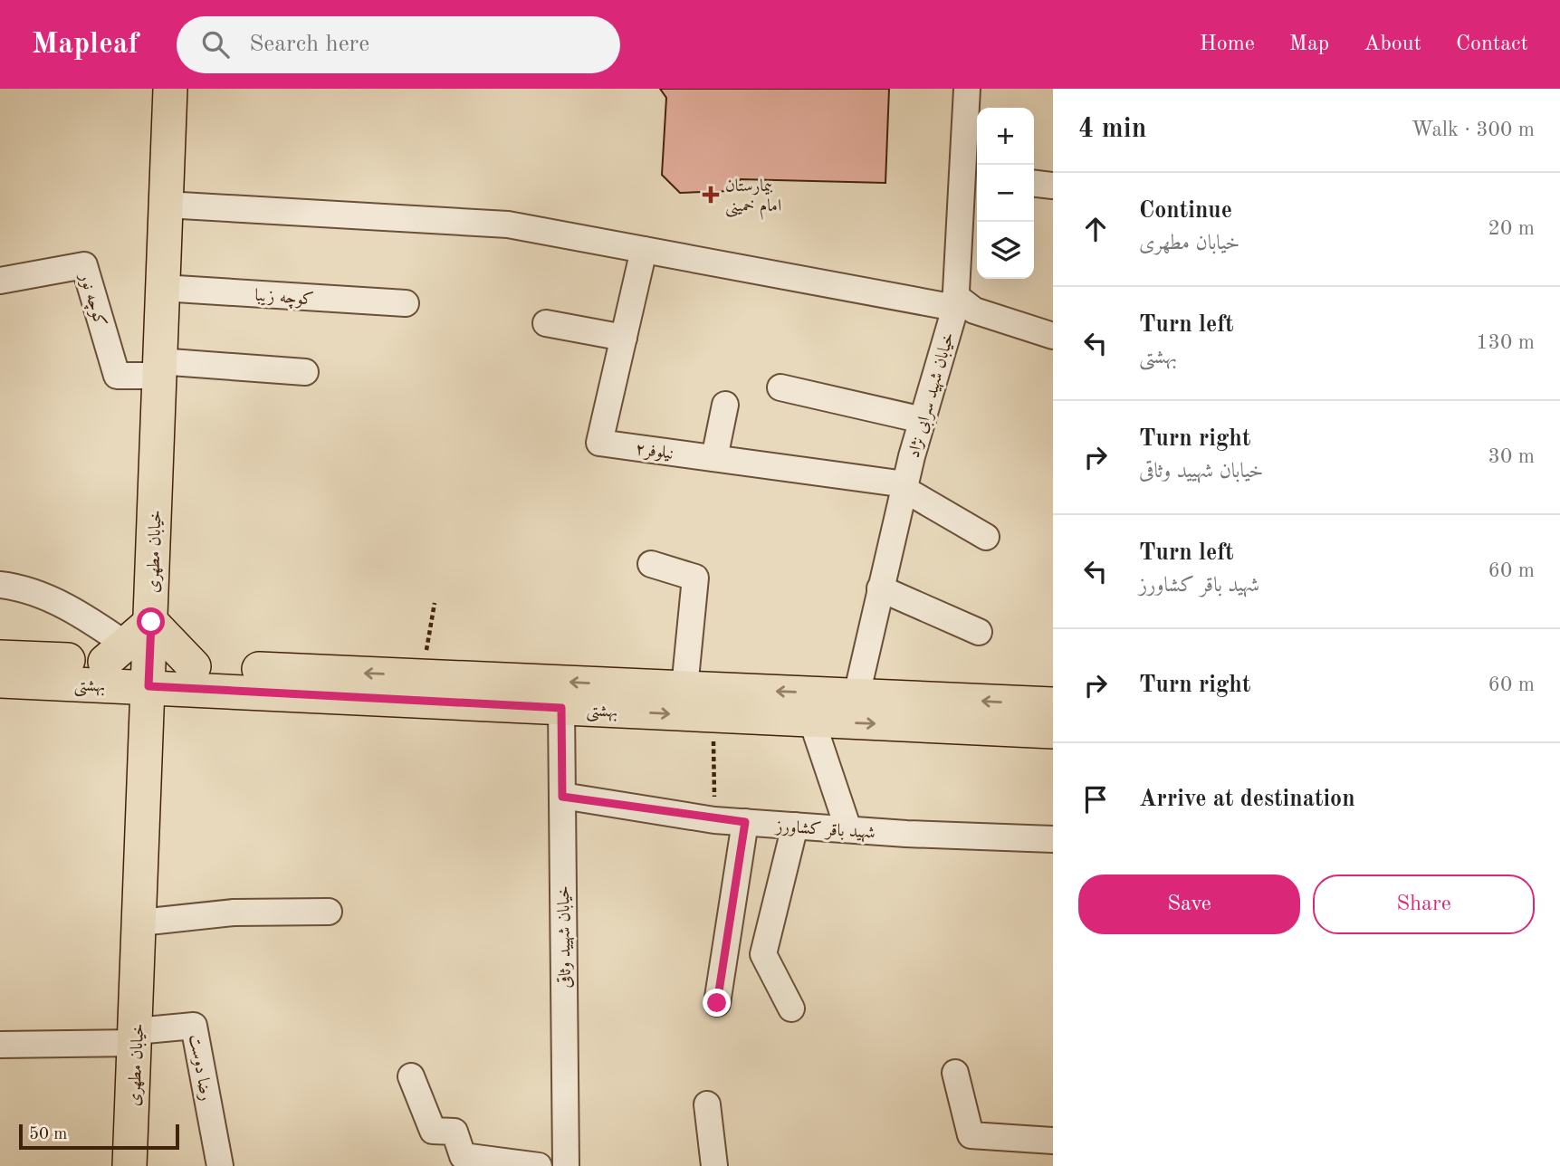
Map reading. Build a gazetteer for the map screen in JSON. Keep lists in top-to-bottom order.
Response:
{
  "streets": {
    "main road": ["خیابان مطهری", "بهشتی"],
    "street": [
      "کوچه زیبا",
      "کوچه نور",
      "خیابان شهید سرابی نژاد",
      "نیلوفر۲",
      "شهید باقر کشاورز",
      "خیابان شهیید وثاقی",
      "رضا دوست"
    ]
  },
  "crossings": [
    ["کوچه زیبا", "خیابان مطهری"],
    ["کوچه نور", "خیابان مطهری"],
    ["خیابان شهید سرابی نژاد", "نیلوفر۲"],
    ["خیابان شهید سرابی نژاد", "بهشتی"],
    ["خیابان مطهری", "بهشتی"],
    ["خیابان مطهری", "رضا دوست"],
    ["بهشتی", "خیابان شهیید وثاقی"],
    ["شهید باقر کشاورز", "خیابان شهیید وثاقی"]
  ],
  "places": {
    "health": ["بیمارستان امام خمینی"]
  },
  "scale_bar": "50 m",
  "page": {
    "header": "Mapleaf",
    "search": "Search here",
    "nav": [
      "Home",
      "Map",
      "About",
      "Contact"
    ],
    "heading": ["4 min", "Walk · 300 m"],
    "map_buttons": ["+", "−"],
    "list": [
      ["Continue", "خیابان مطهری", "20 m"],
      ["Turn left", "بهشتی", "130 m"],
      ["Turn right", "خیابان شهیید وثاقی", "30 m"],
      ["Turn left", "شهید باقر کشاورز", "60 m"],
      ["Turn right", "60 m"],
      "Arrive at destination"
    ],
    "buttons": ["Save", "Share"],
    "scale": "50 m"
  }
}
